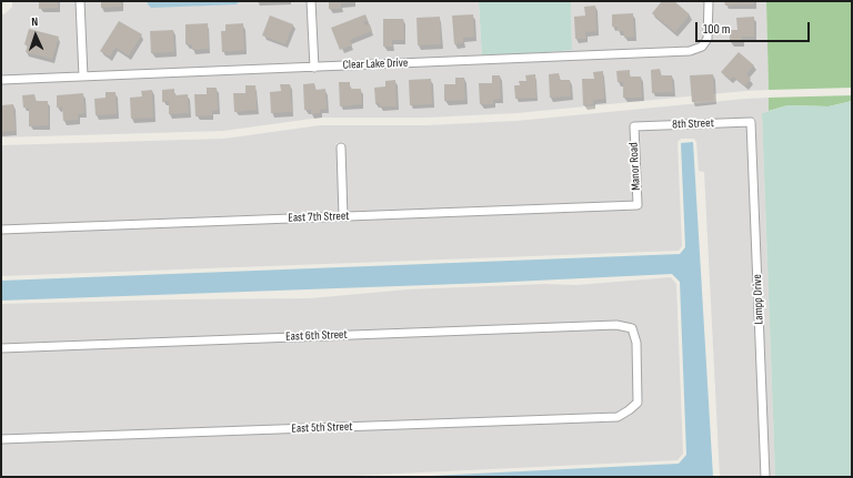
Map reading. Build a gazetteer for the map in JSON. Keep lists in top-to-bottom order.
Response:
{
  "streets": {
    "street": [
      "Clear Lake Drive",
      "8th Street",
      "Manor Road",
      "East 7th Street",
      "Lampp Drive",
      "East 6th Street",
      "East 5th Street"
    ]
  },
  "crossings": [
    ["8th Street", "Manor Road"],
    ["8th Street", "Lampp Drive"],
    ["Manor Road", "East 7th Street"],
    ["East 6th Street", "East 5th Street"]
  ],
  "scale_bar": "100 m",
  "north": "top"
}
